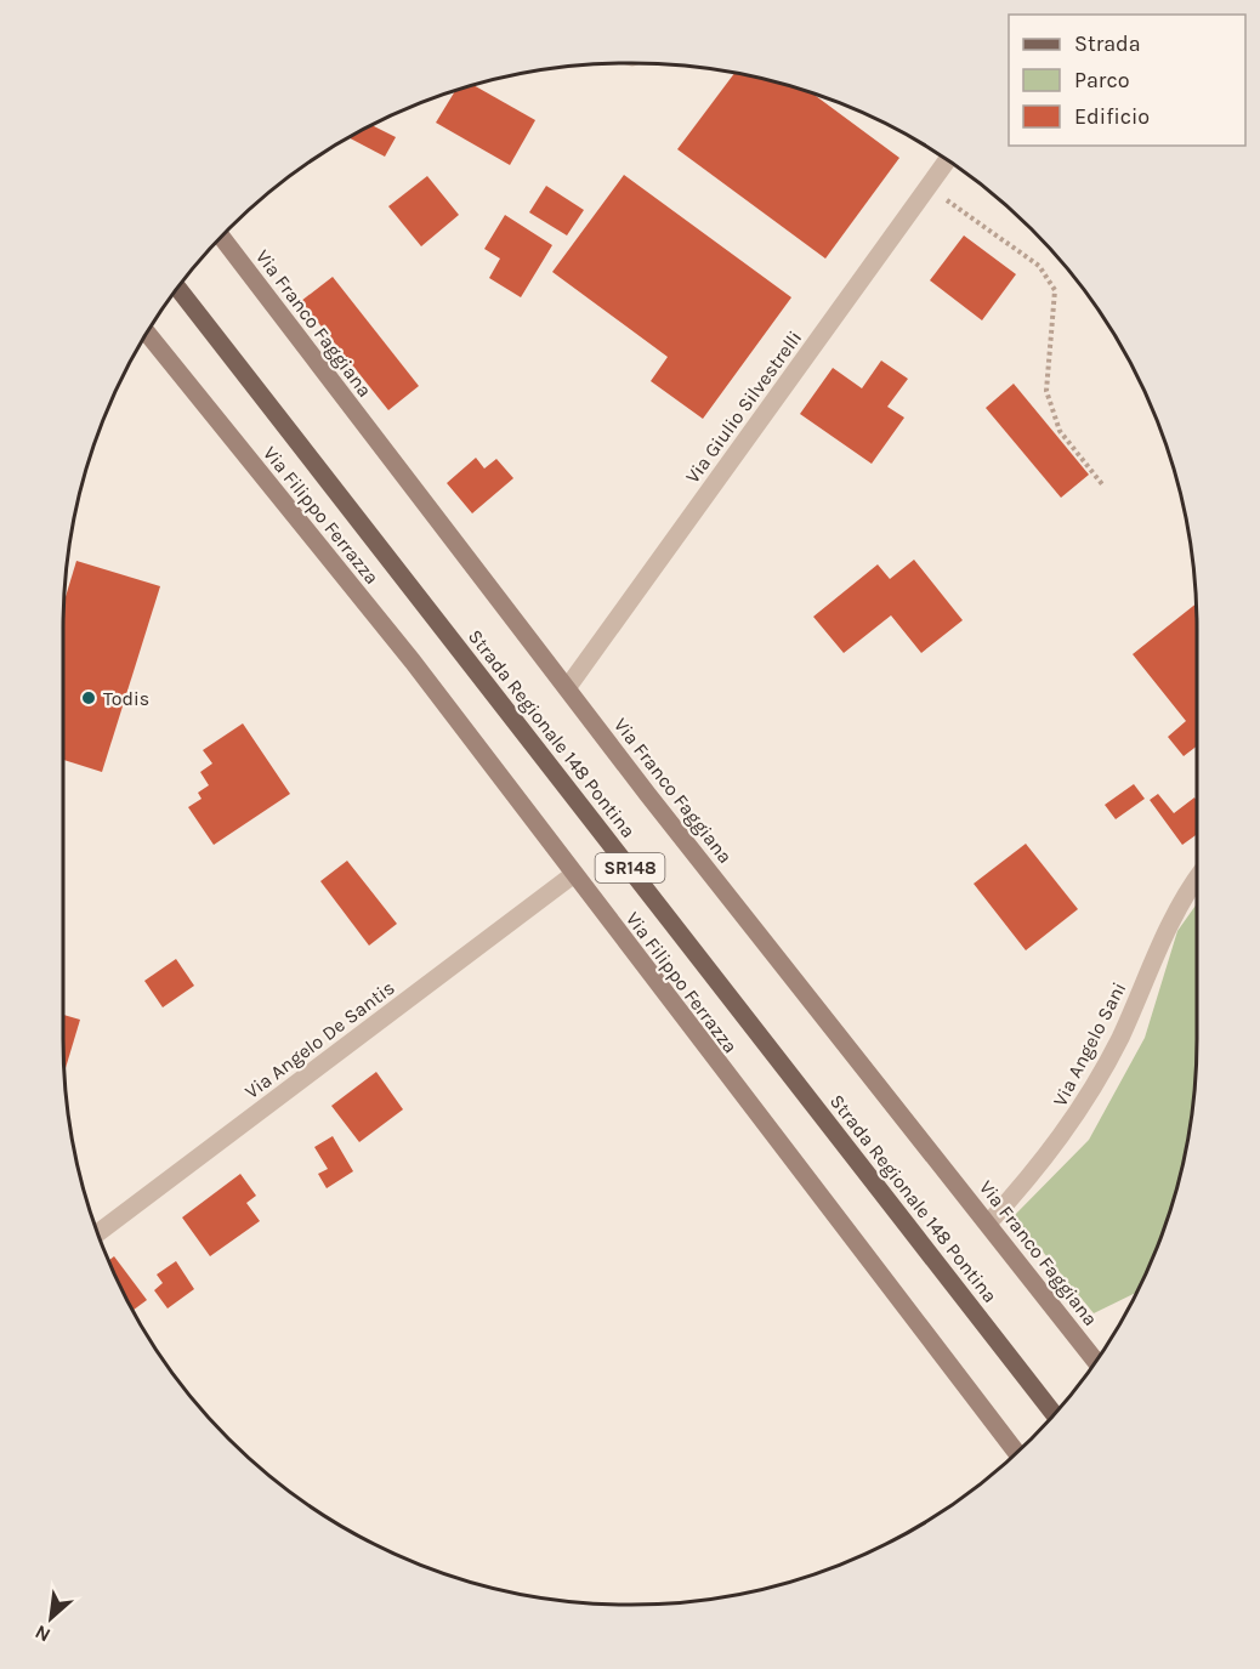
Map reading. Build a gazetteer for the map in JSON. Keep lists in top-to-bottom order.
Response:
{
  "streets": {
    "main road": ["Strada Regionale 148 Pontina", "SR148"],
    "street": [
      "Via Franco Faggiana",
      "Via Giulio Silvestrelli",
      "Via Filippo Ferrazza",
      "Via Angelo De Santis",
      "Via Angelo Sani"
    ]
  },
  "crossings": [
    ["Via Franco Faggiana", "Via Giulio Silvestrelli"],
    ["Via Franco Faggiana", "Via Angelo Sani"],
    ["Via Filippo Ferrazza", "Via Angelo De Santis"]
  ],
  "places": ["Todis"],
  "legend": ["Strada", "Parco", "Edificio"],
  "north": "bottom left"
}
